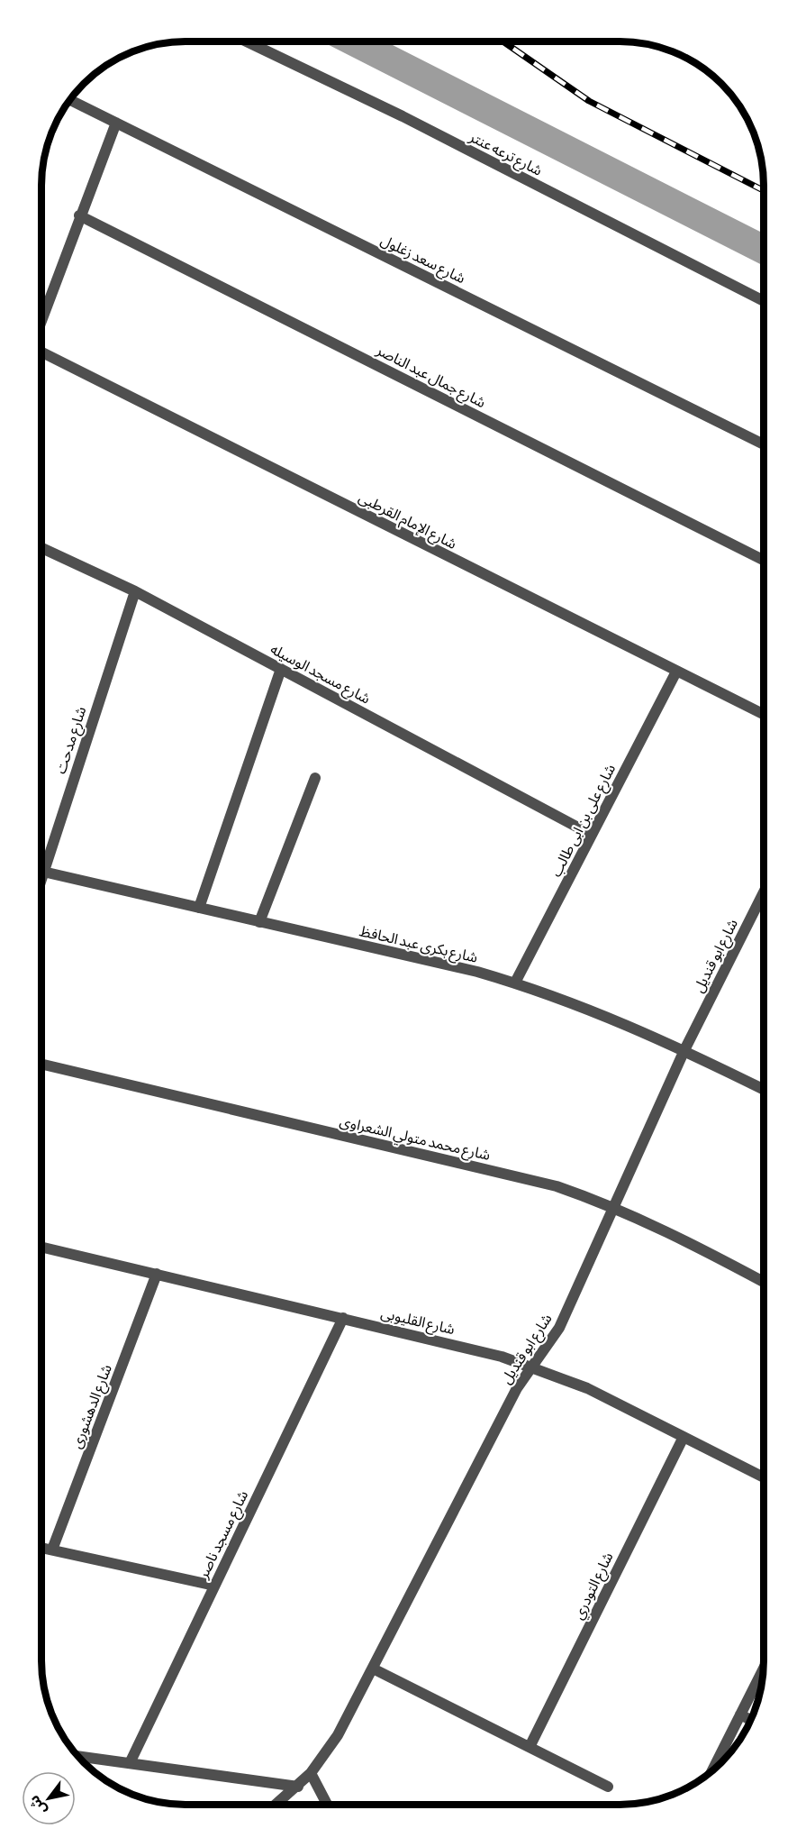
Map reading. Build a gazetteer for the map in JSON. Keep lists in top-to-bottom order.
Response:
{
  "streets": {
    "street": [
      "شارع ترعه عنتر",
      "شارع سعد زغلول",
      "شارع جمال عبد الناصر",
      "شارع الإمام القرطبى",
      "شارع مسجد الوسيله",
      "شارع مدحت",
      "شارع على بن ابى طالب",
      "شارع بكرى عبد الحافظ",
      "شارع ابو قنديل",
      "شارع محمد متولي الشعراوى",
      "شارع القليوبى",
      "شارع الدهشورى",
      "شارع مسجد ناصر",
      "شارع التودري"
    ]
  },
  "crossings": [
    ["شارع الإمام القرطبى", "شارع على بن ابى طالب"],
    ["شارع مسجد الوسيله", "شارع مدحت"],
    ["شارع مسجد الوسيله", "شارع على بن ابى طالب"],
    ["شارع مدحت", "شارع بكرى عبد الحافظ"],
    ["شارع على بن ابى طالب", "شارع بكرى عبد الحافظ"],
    ["شارع بكرى عبد الحافظ", "شارع ابو قنديل"],
    ["شارع ابو قنديل", "شارع محمد متولي الشعراوى"],
    ["شارع ابو قنديل", "شارع القليوبى"],
    ["شارع القليوبى", "شارع الدهشورى"],
    ["شارع القليوبى", "شارع مسجد ناصر"],
    ["شارع القليوبى", "شارع التودري"]
  ],
  "north": "bottom left"
}
